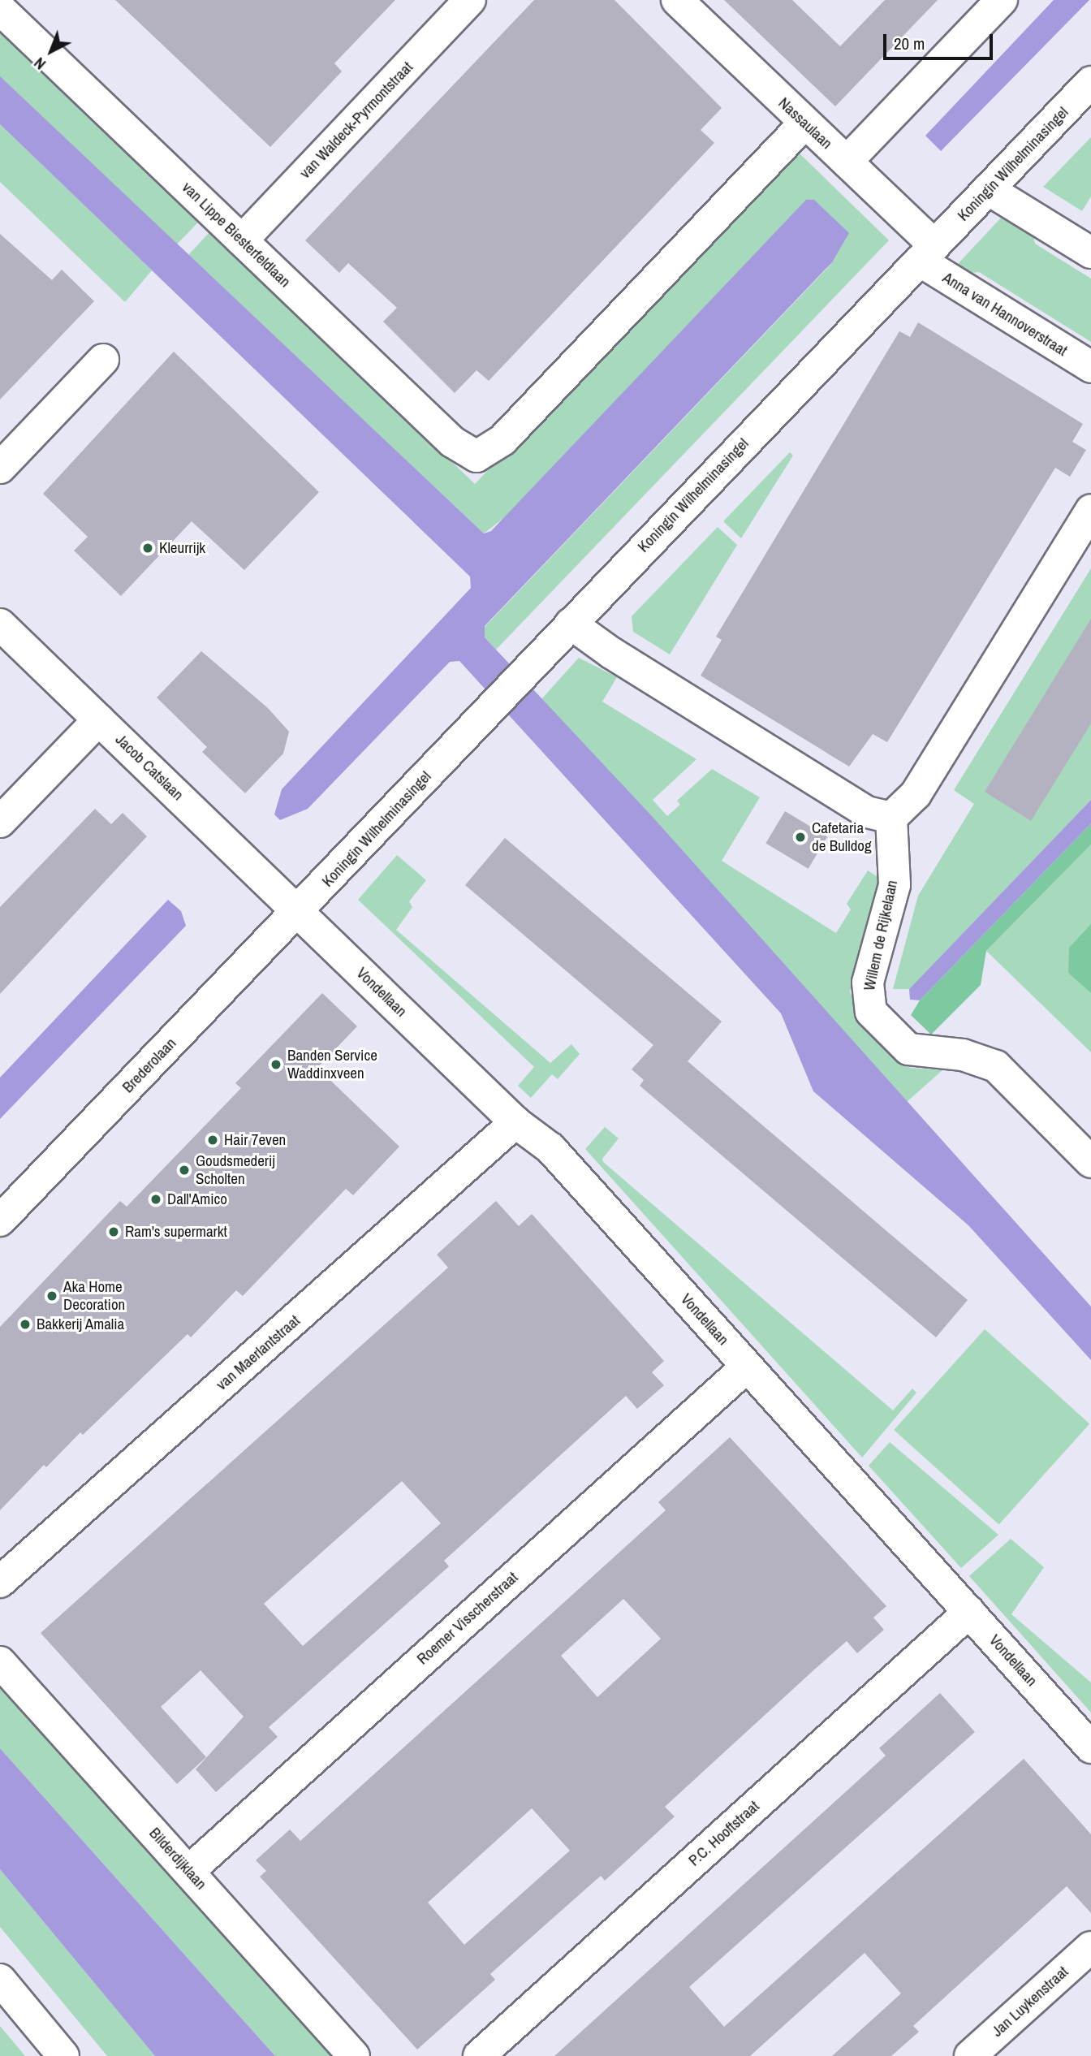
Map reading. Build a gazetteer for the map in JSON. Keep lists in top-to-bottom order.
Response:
{
  "streets": {
    "street": [
      "van Waldeck-Pyrmontstraat",
      "Nassaulaan",
      "Koningin Wilhelminasingel",
      "van Lippe Biesterfeldlaan",
      "Anna van Hannoverstraat",
      "Jacob Catslaan",
      "Willem de Rijkelaan",
      "Vondellaan",
      "Brederolaan",
      "van Maerlantstraat",
      "Roemer Visscherstraat",
      "P.C. Hooftstraat",
      "Bilderdijklaan",
      "Jan Luykenstraat"
    ]
  },
  "crossings": [
    ["van Waldeck-Pyrmontstraat", "van Lippe Biesterfeldlaan"],
    ["Nassaulaan", "Koningin Wilhelminasingel"],
    ["Nassaulaan", "van Lippe Biesterfeldlaan"],
    ["Nassaulaan", "Anna van Hannoverstraat"],
    ["Koningin Wilhelminasingel", "Anna van Hannoverstraat"],
    ["Koningin Wilhelminasingel", "Jacob Catslaan"],
    ["Koningin Wilhelminasingel", "Vondellaan"],
    ["Koningin Wilhelminasingel", "Brederolaan"],
    ["Jacob Catslaan", "Vondellaan"],
    ["Jacob Catslaan", "Brederolaan"],
    ["Vondellaan", "Brederolaan"],
    ["Vondellaan", "van Maerlantstraat"],
    ["Vondellaan", "Roemer Visscherstraat"],
    ["Vondellaan", "P.C. Hooftstraat"],
    ["Roemer Visscherstraat", "Bilderdijklaan"]
  ],
  "places": [
    "Kleurrijk",
    "Cafetaria de Bulldog",
    "Banden Service Waddinxveen",
    "Hair 7even",
    "Goudsmederij Scholten",
    "Dall'Amico",
    "Ram's supermarkt",
    "Aka Home Decoration",
    "Bakkerij Amalia"
  ],
  "scale_bar": "20 m",
  "north": "bottom left"
}
